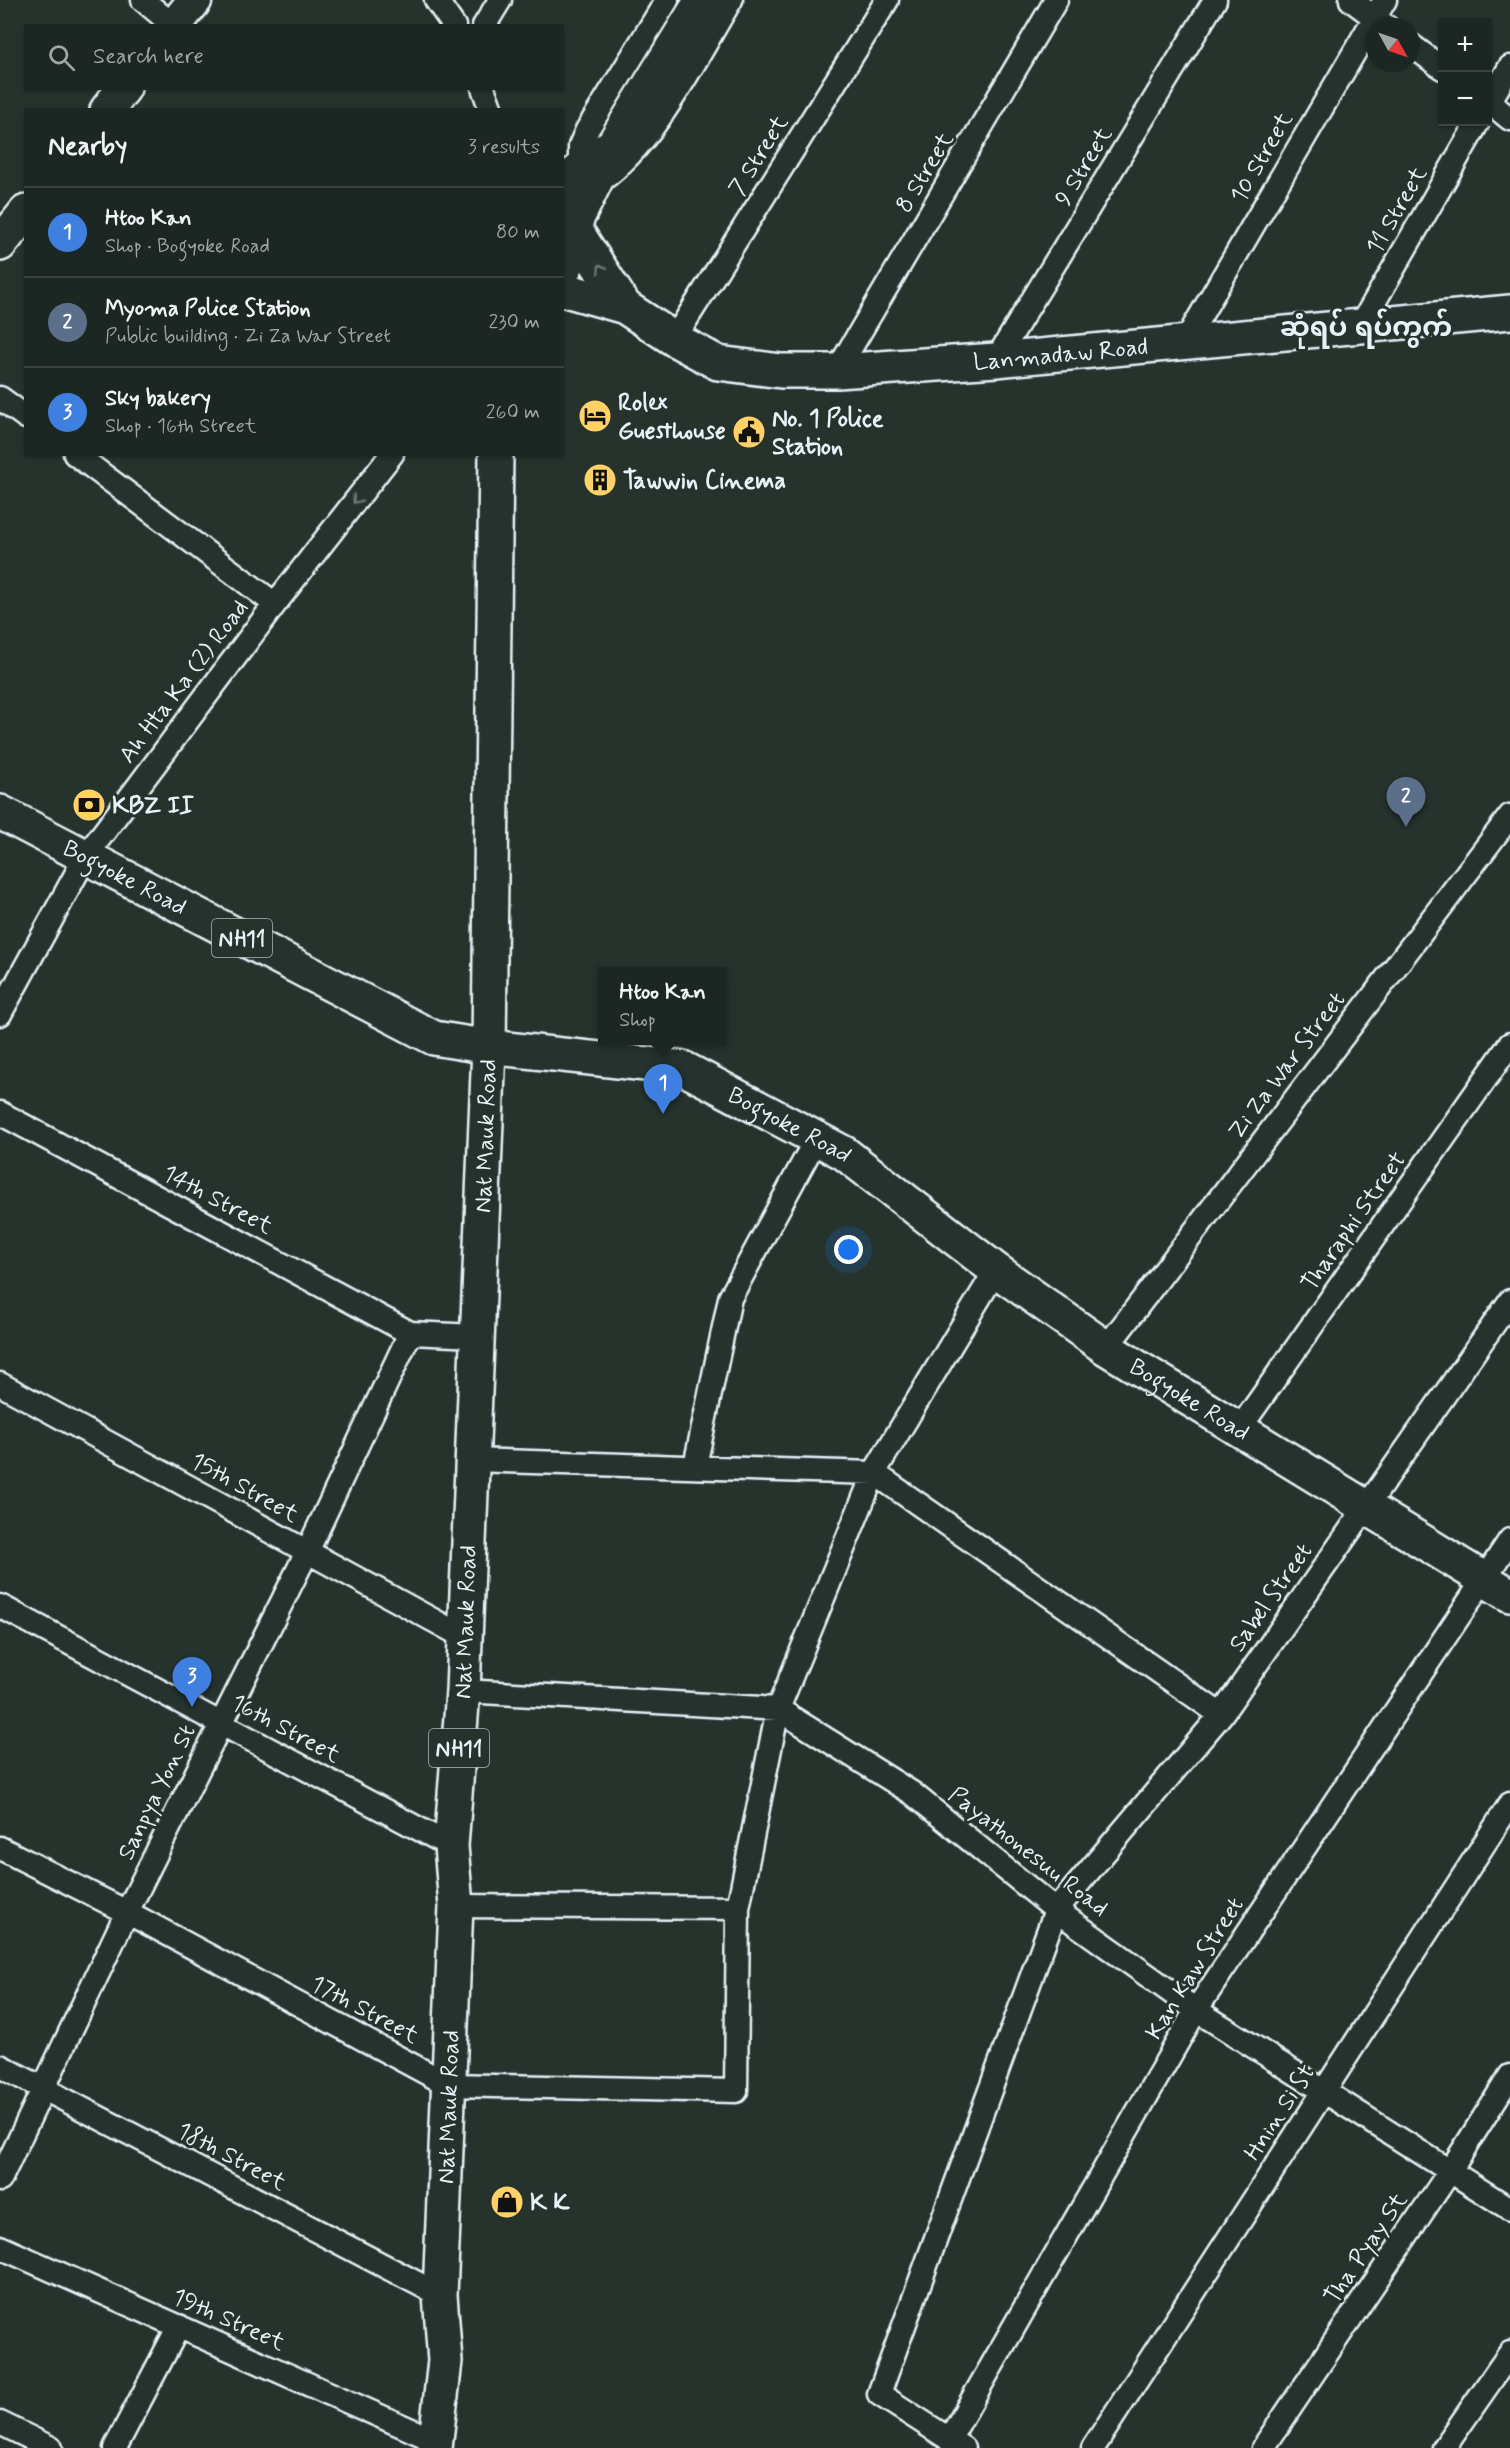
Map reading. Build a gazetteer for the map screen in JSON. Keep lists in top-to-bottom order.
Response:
{
  "streets": {
    "main road": [
      "Lanmadaw Road",
      "Bogyoke Road",
      "NH11",
      "Nat Mauk Road"
    ],
    "street": [
      "7 Street",
      "10 Street",
      "9 Street",
      "8 Street",
      "11 Street",
      "Ah Hta Ka (2) Road",
      "Zi Za War Street",
      "14th Street",
      "Tharaphi Street",
      "15th Street",
      "Sabel Street",
      "16th Street",
      "Sanpya Yon St",
      "Payathonesuu Road",
      "Kan Kaw Street",
      "17th Street",
      "Hnin Si St",
      "18th Street",
      "Tha Pyay St",
      "19th Street"
    ]
  },
  "crossings": [
    ["7 Street", "Lanmadaw Road"],
    ["10 Street", "Lanmadaw Road"],
    ["9 Street", "Lanmadaw Road"],
    ["8 Street", "Lanmadaw Road"],
    ["11 Street", "Lanmadaw Road"],
    ["Ah Hta Ka (2) Road", "Bogyoke Road"],
    ["Bogyoke Road", "Zi Za War Street"],
    ["Bogyoke Road", "Nat Mauk Road"],
    ["Bogyoke Road", "Tharaphi Street"],
    ["Bogyoke Road", "Sabel Street"],
    ["Bogyoke Road", "Kan Kaw Street"],
    ["Nat Mauk Road", "15th Street"],
    ["Nat Mauk Road", "16th Street"],
    ["Nat Mauk Road", "Payathonesuu Road"],
    ["Nat Mauk Road", "17th Street"],
    ["Nat Mauk Road", "18th Street"],
    ["Nat Mauk Road", "19th Street"],
    ["14th Street", "Sanpya Yon St"],
    ["15th Street", "Sanpya Yon St"],
    ["Sabel Street", "Payathonesuu Road"],
    ["16th Street", "Sanpya Yon St"],
    ["Sanpya Yon St", "17th Street"],
    ["Sanpya Yon St", "18th Street"],
    ["Payathonesuu Road", "Kan Kaw Street"],
    ["Payathonesuu Road", "Hnin Si St"],
    ["Payathonesuu Road", "Tha Pyay St"]
  ],
  "districts": ["ဆုံရပ် ရပ်ကွက်"],
  "places": {
    "hotel": ["Rolex Guesthouse"],
    "public building": ["No. 1 Police Station"],
    "building": ["Tawwin Cinema"],
    "bank": ["KBZ II"],
    "shop": ["K K"]
  },
  "north": "bottom right",
  "page": {
    "map_buttons": ["+", "−"],
    "search": "Search here",
    "heading": ["Nearby", "3 results"],
    "list": [
      {
        "mark": "1",
        "name": "Htoo Kan",
        "note": "Shop · Bogyoke Road",
        "value": "80 m"
      },
      {
        "mark": "2",
        "name": "Myoma Police Station",
        "note": "Public building · Zi Za War Street",
        "value": "230 m"
      },
      {
        "mark": "3",
        "name": "Sky bakery",
        "note": "Shop · 16th Street",
        "value": "260 m"
      }
    ],
    "pins": ["2", "1", "3"],
    "popup": ["Htoo Kan", "Shop"]
  }
}
